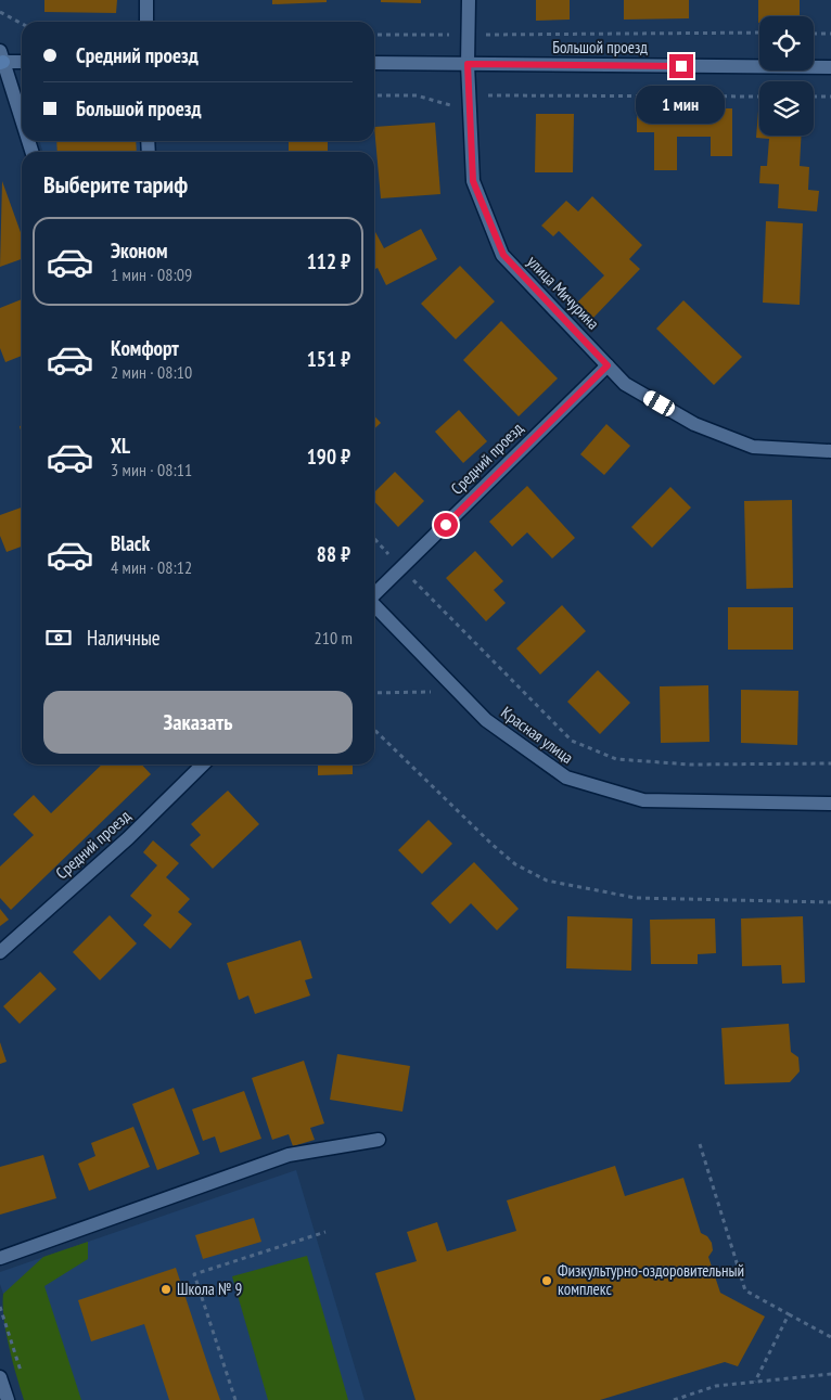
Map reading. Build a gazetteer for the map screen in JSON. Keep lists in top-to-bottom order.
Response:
{
  "streets": {
    "street": [
      "Большой проезд",
      "улица Мичурина",
      "Средний проезд",
      "Красная улица"
    ]
  },
  "crossings": [
    ["Большой проезд", "улица Мичурина"],
    ["улица Мичурина", "Средний проезд"]
  ],
  "places": ["Физкультурно-оздоровительный комплекс", "Школа № 9"],
  "page": {
    "banner": ["Средний проезд", "Большой проезд"],
    "bubble": "1 мин",
    "heading": "Выберите тариф",
    "list": [
      {
        "name": "Эконом",
        "note": "1 мин · 08:09",
        "value": "112 ₽"
      },
      {
        "name": "Комфорт",
        "note": "2 мин · 08:10",
        "value": "151 ₽"
      },
      {
        "name": "XL",
        "note": "3 мин · 08:11",
        "value": "190 ₽"
      },
      {
        "name": "Black",
        "note": "4 мин · 08:12",
        "value": "88 ₽"
      }
    ],
    "pay": ["Наличные", "210 m"],
    "buttons": "Заказать"
  }
}
